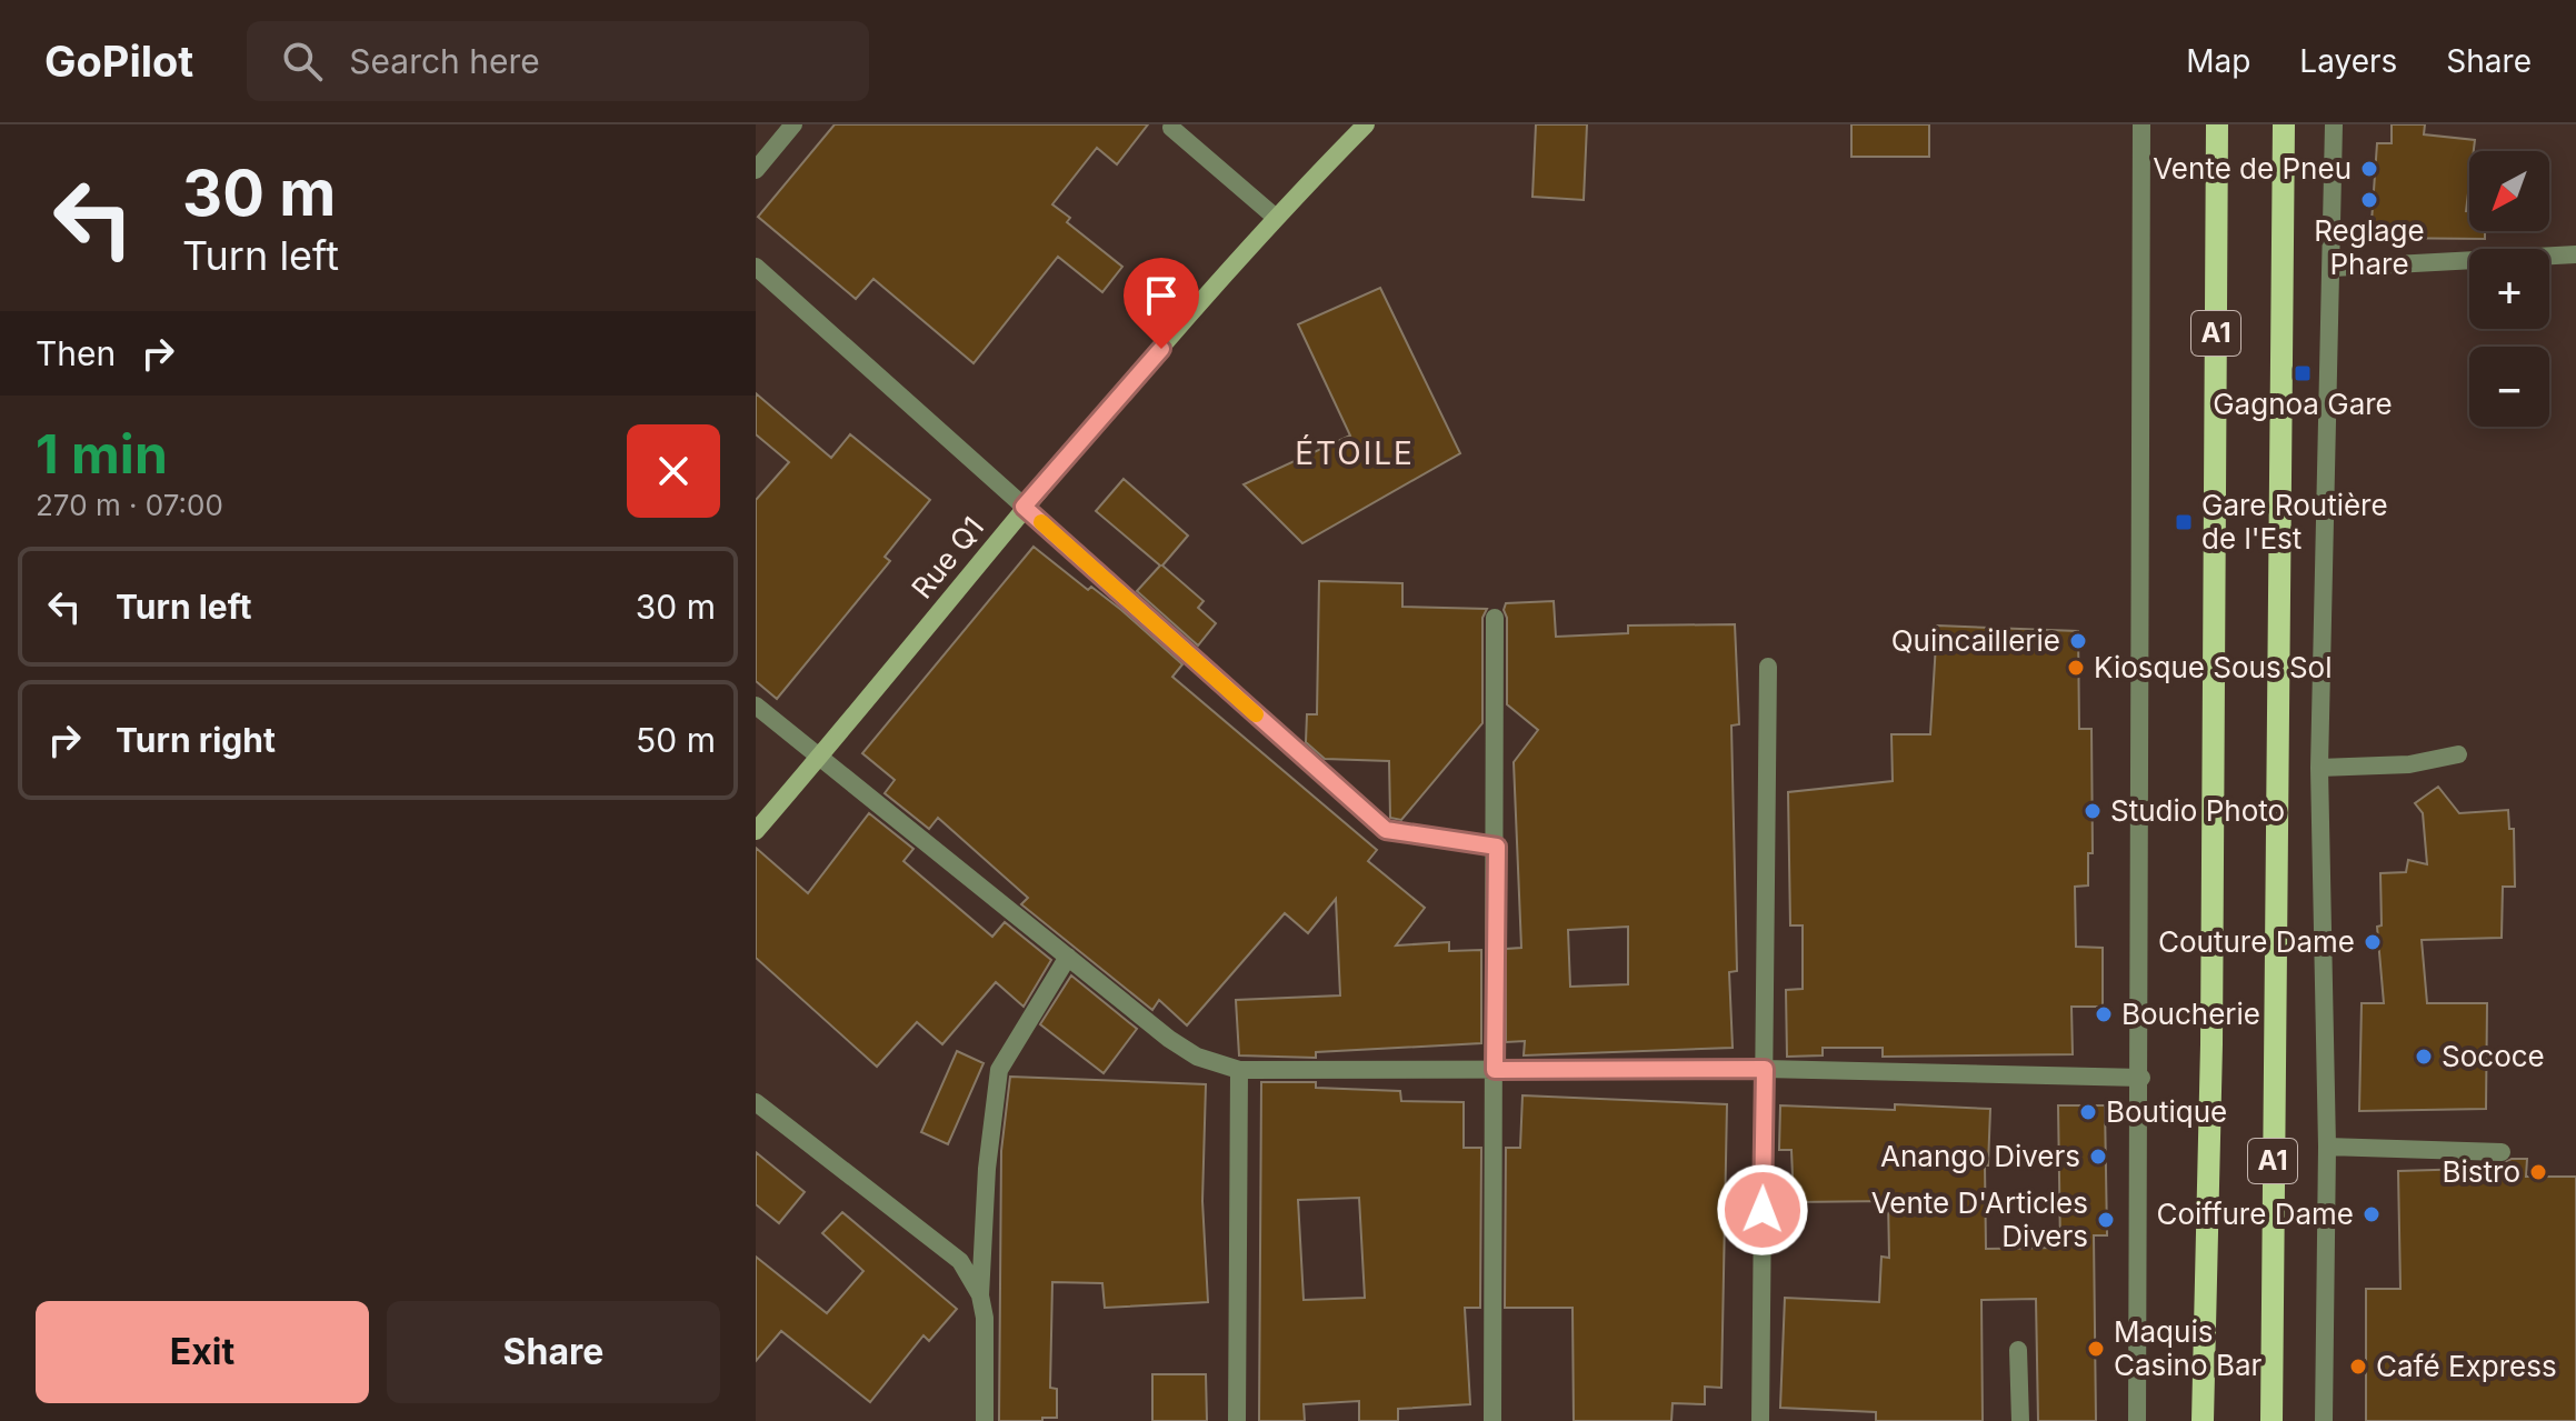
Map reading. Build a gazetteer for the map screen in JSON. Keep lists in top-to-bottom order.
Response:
{
  "streets": {
    "main road": ["A1"],
    "street": ["Rue Q1"]
  },
  "districts": ["ÉTOILE"],
  "places": {
    "other": [
      "Vente de Pneu",
      "Reglage Phare",
      "Quincaillerie",
      "Kiosque Sous Sol",
      "Studio Photo",
      "Couture Dame",
      "Boucherie",
      "Sococe",
      "Boutique",
      "Anango Divers",
      "Bistro",
      "Coiffure Dame",
      "Vente D'Articles Divers",
      "Maquis Casino Bar",
      "Café Express"
    ],
    "transit": ["Gagnoa Gare", "Gare Routière de l'Est"]
  },
  "north": "bottom left",
  "page": {
    "header": "GoPilot",
    "search": "Search here",
    "nav": ["Map", "Layers", "Share"],
    "turn": ["30 m", "Turn left"],
    "map_buttons": ["+", "−"],
    "then": "Then",
    "heading": ["1 min", "270 m · 07:00"],
    "list": [
      {
        "name": "Turn left",
        "value": "30 m"
      },
      {
        "name": "Turn right",
        "value": "50 m"
      }
    ],
    "buttons": ["Exit", "Share"]
  }
}
